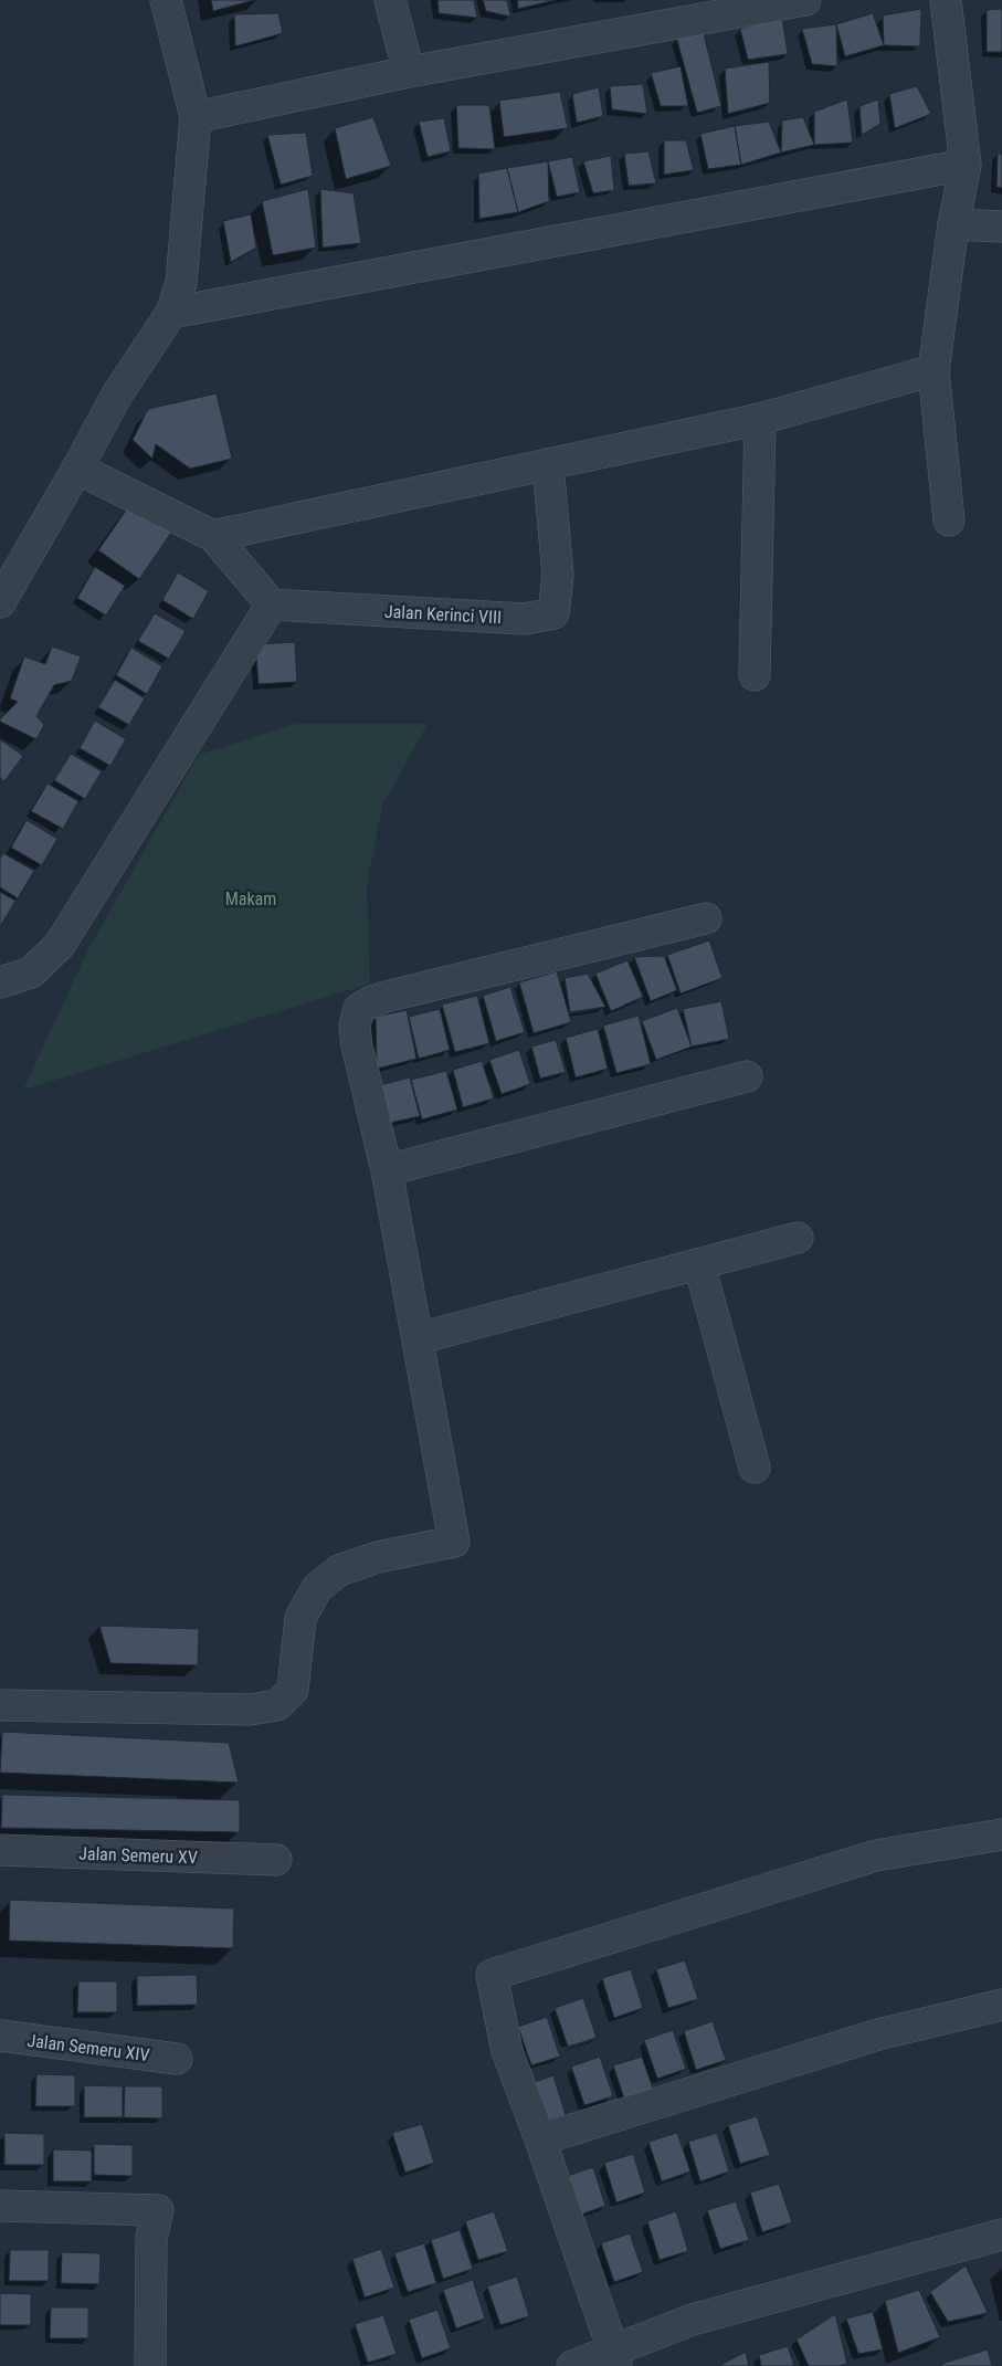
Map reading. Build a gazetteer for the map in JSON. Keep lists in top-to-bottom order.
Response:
{
  "streets": {
    "street": ["Jalan Kerinci VIII", "Jalan Semeru XV", "Jalan Semeru XIV"]
  },
  "parks": ["Makam"]
}
